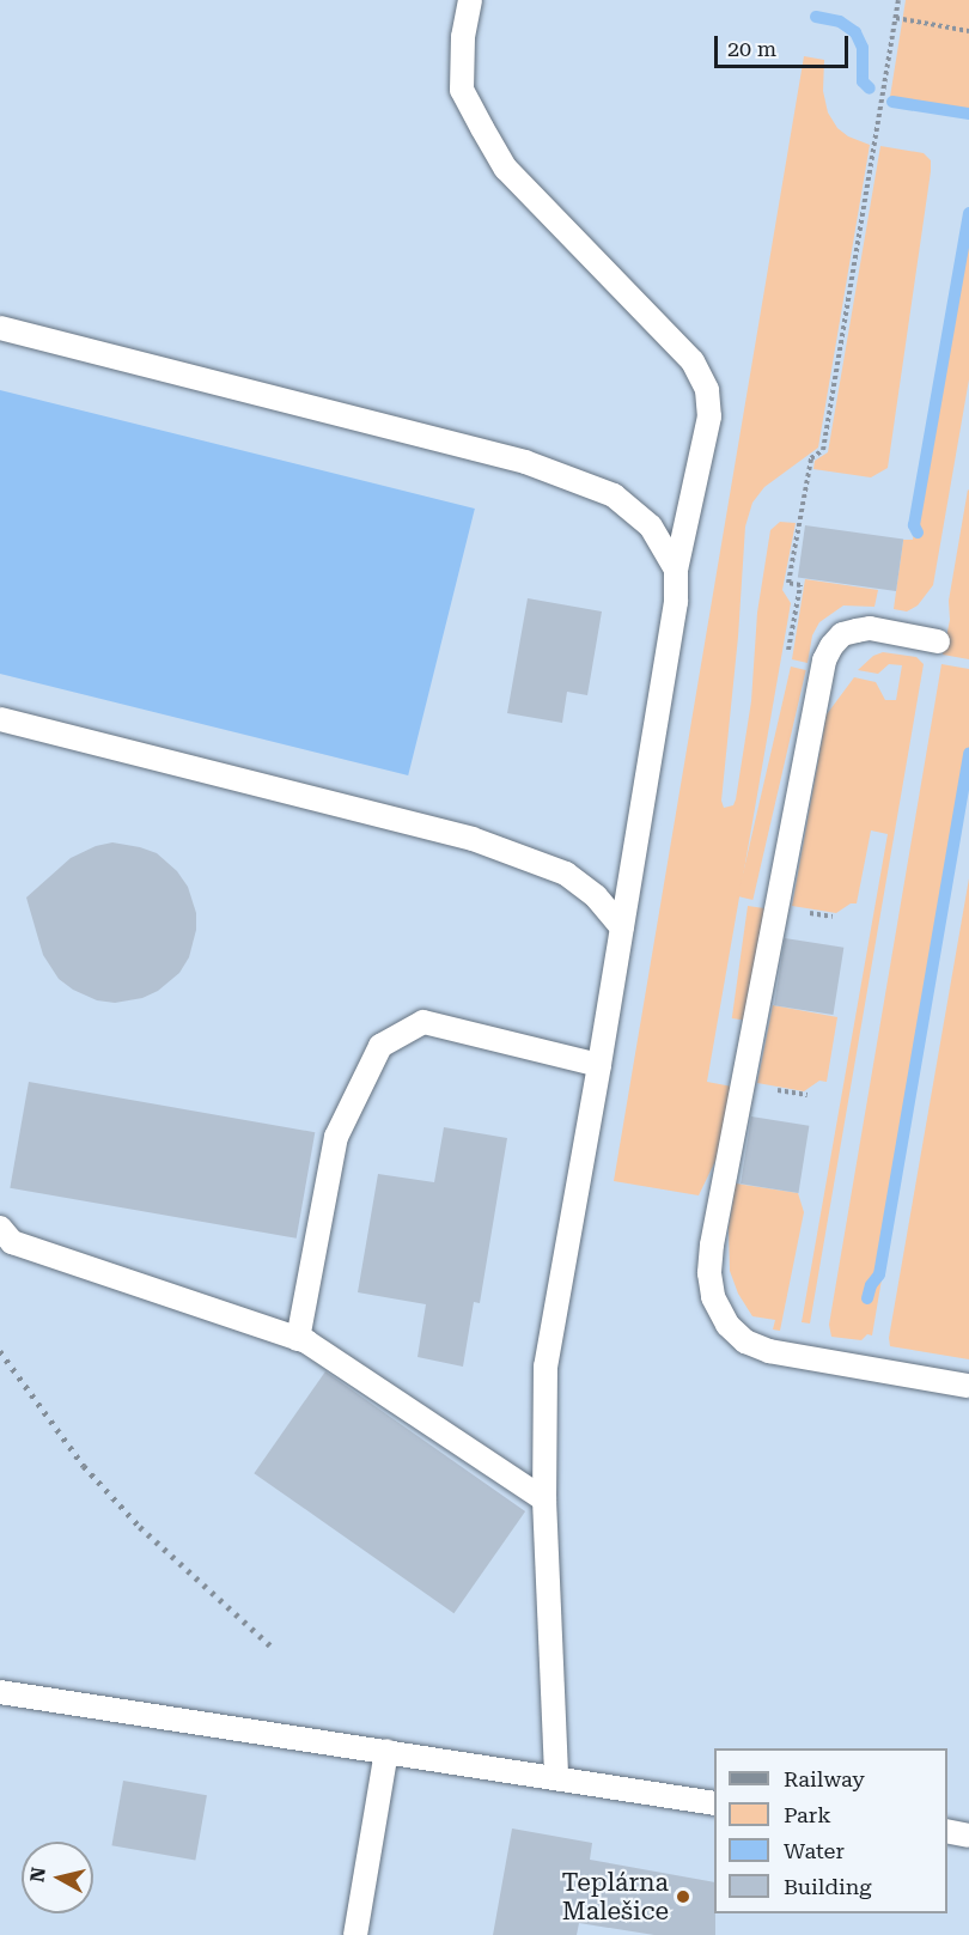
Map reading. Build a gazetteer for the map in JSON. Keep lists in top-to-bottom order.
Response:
{
  "places": ["Teplárna Malešice"],
  "legend": [
    "Railway",
    "Park",
    "Water",
    "Building"
  ],
  "scale_bar": "20 m",
  "north": "left"
}
